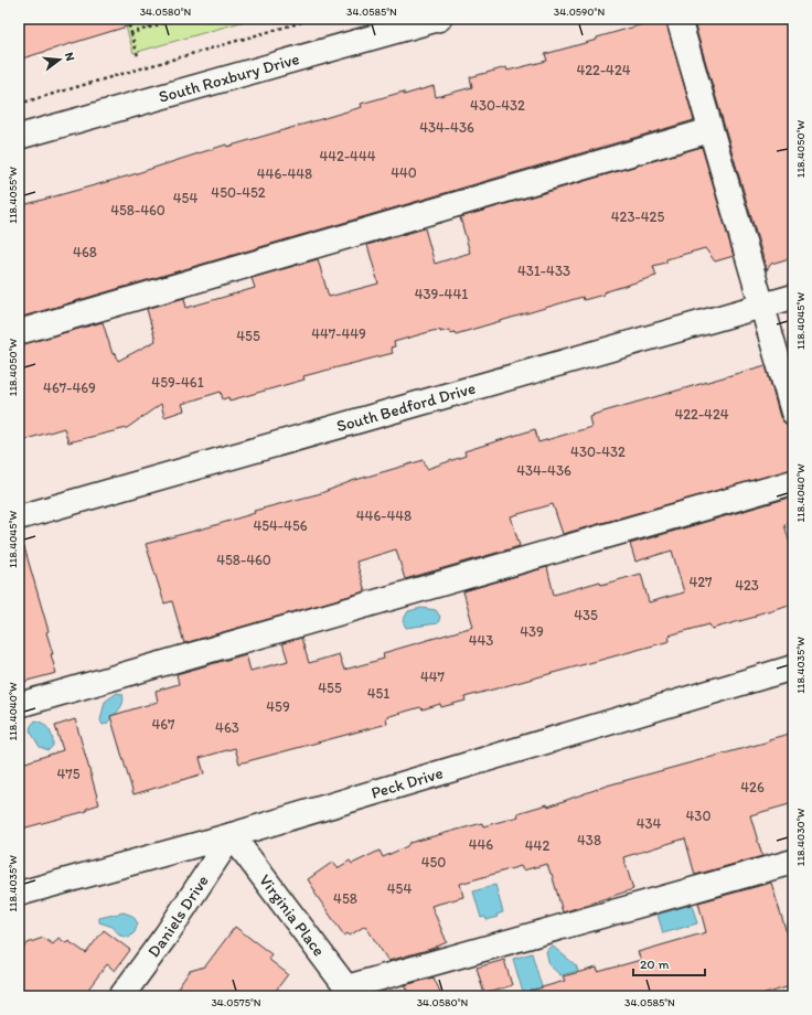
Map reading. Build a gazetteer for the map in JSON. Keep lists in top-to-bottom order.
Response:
{
  "streets": {
    "street": [
      "South Roxbury Drive",
      "South Bedford Drive",
      "Peck Drive",
      "Daniels Drive",
      "Virginia Place"
    ]
  },
  "crossings": [
    ["Peck Drive", "Daniels Drive"],
    ["Peck Drive", "Virginia Place"],
    ["Daniels Drive", "Virginia Place"]
  ],
  "house_numbers": [
    "422-424",
    "430-432",
    "434-436",
    "442-444",
    "440",
    "446-448",
    "450-452",
    "454",
    "458-460",
    "423-425",
    "468",
    "431-433",
    "439-441",
    "447-449",
    "455",
    "459-461",
    "467-469",
    "422-424",
    "430-432",
    "434-436",
    "446-448",
    "454-456",
    "458-460",
    "427",
    "423",
    "435",
    "439",
    "443",
    "447",
    "455",
    "451",
    "459",
    "467",
    "463",
    "475",
    "426",
    "430",
    "434",
    "438",
    "446",
    "442",
    "450",
    "454",
    "458"
  ],
  "scale_bar": "20 m",
  "north": "right",
  "coordinates": [
    "34.0580°N",
    "34.0585°N",
    "34.0590°N",
    "118.4050°W",
    "118.4055°W",
    "118.4045°W",
    "118.4040°W",
    "118.4035°W",
    "118.4030°W",
    "34.0575°N"
  ]
}
